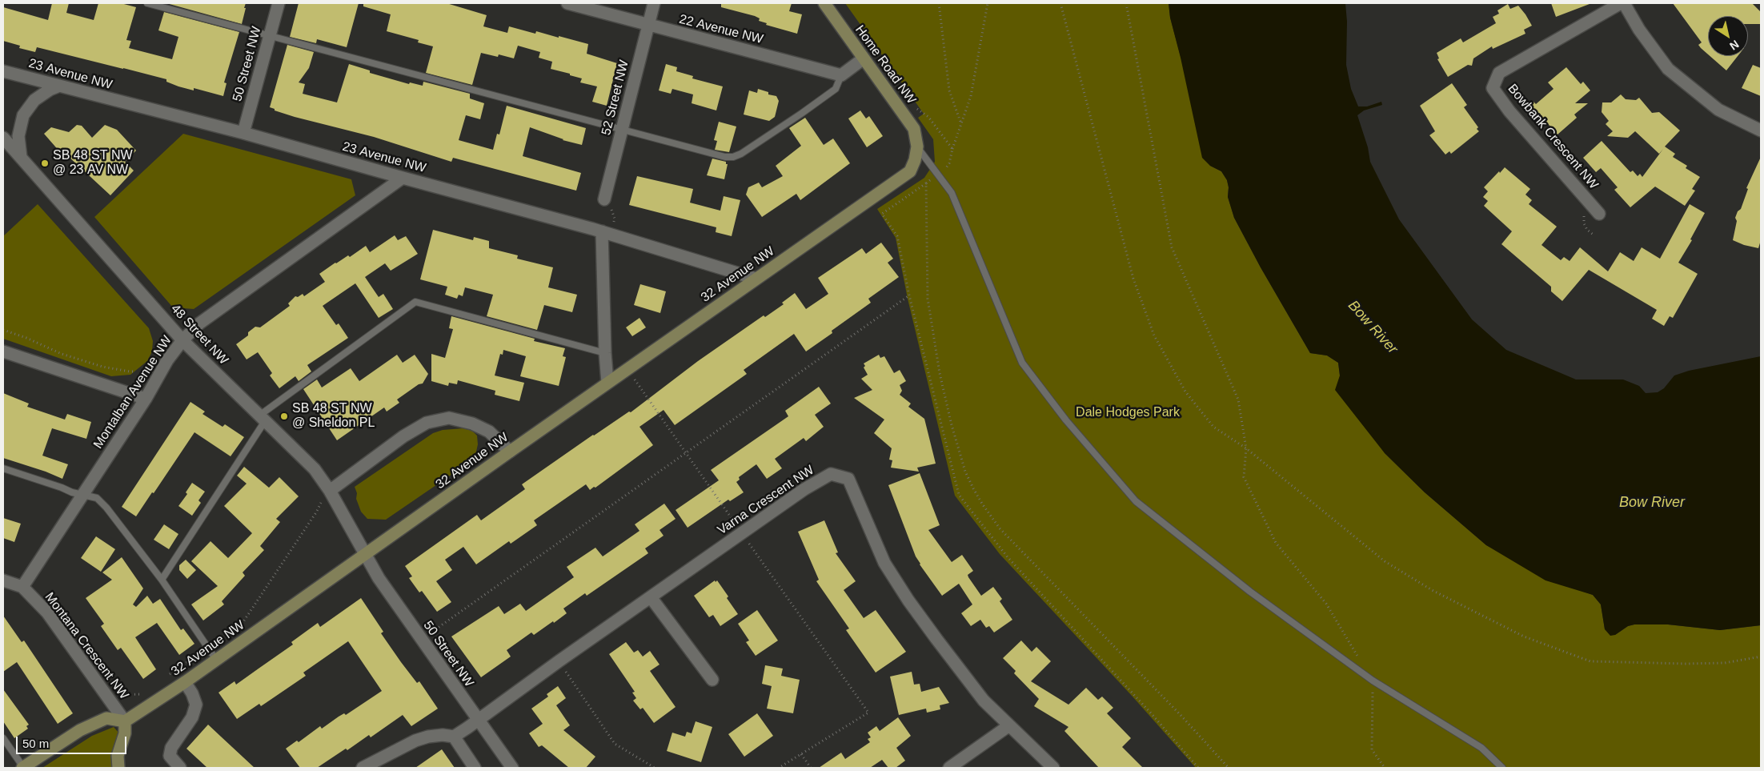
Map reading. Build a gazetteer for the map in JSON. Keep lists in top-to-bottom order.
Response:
{
  "streets": {
    "street": [
      "22 Avenue NW",
      "50 Street NW",
      "Home Road NW",
      "23 Avenue NW",
      "52 Street NW",
      "Bowbank Crescent NW",
      "32 Avenue NW",
      "48 Street NW",
      "Montalban Avenue NW",
      "Varna Crescent NW",
      "Montana Crescent NW"
    ]
  },
  "crossings": [
    ["22 Avenue NW", "52 Street NW"],
    ["50 Street NW", "23 Avenue NW"],
    ["50 Street NW", "32 Avenue NW"],
    ["50 Street NW", "48 Street NW"],
    ["50 Street NW", "Varna Crescent NW"],
    ["Home Road NW", "32 Avenue NW"],
    ["23 Avenue NW", "32 Avenue NW"],
    ["23 Avenue NW", "Montalban Avenue NW"],
    ["32 Avenue NW", "48 Street NW"],
    ["32 Avenue NW", "Montana Crescent NW"],
    ["48 Street NW", "Montalban Avenue NW"],
    ["Montalban Avenue NW", "Montana Crescent NW"]
  ],
  "water": ["Bow River"],
  "parks": ["Dale Hodges Park"],
  "places": ["SB 48 ST NW @ 23 AV NW", "SB 48 ST NW @ Sheldon PL"],
  "scale_bar": "50 m",
  "north": "bottom right"
}
